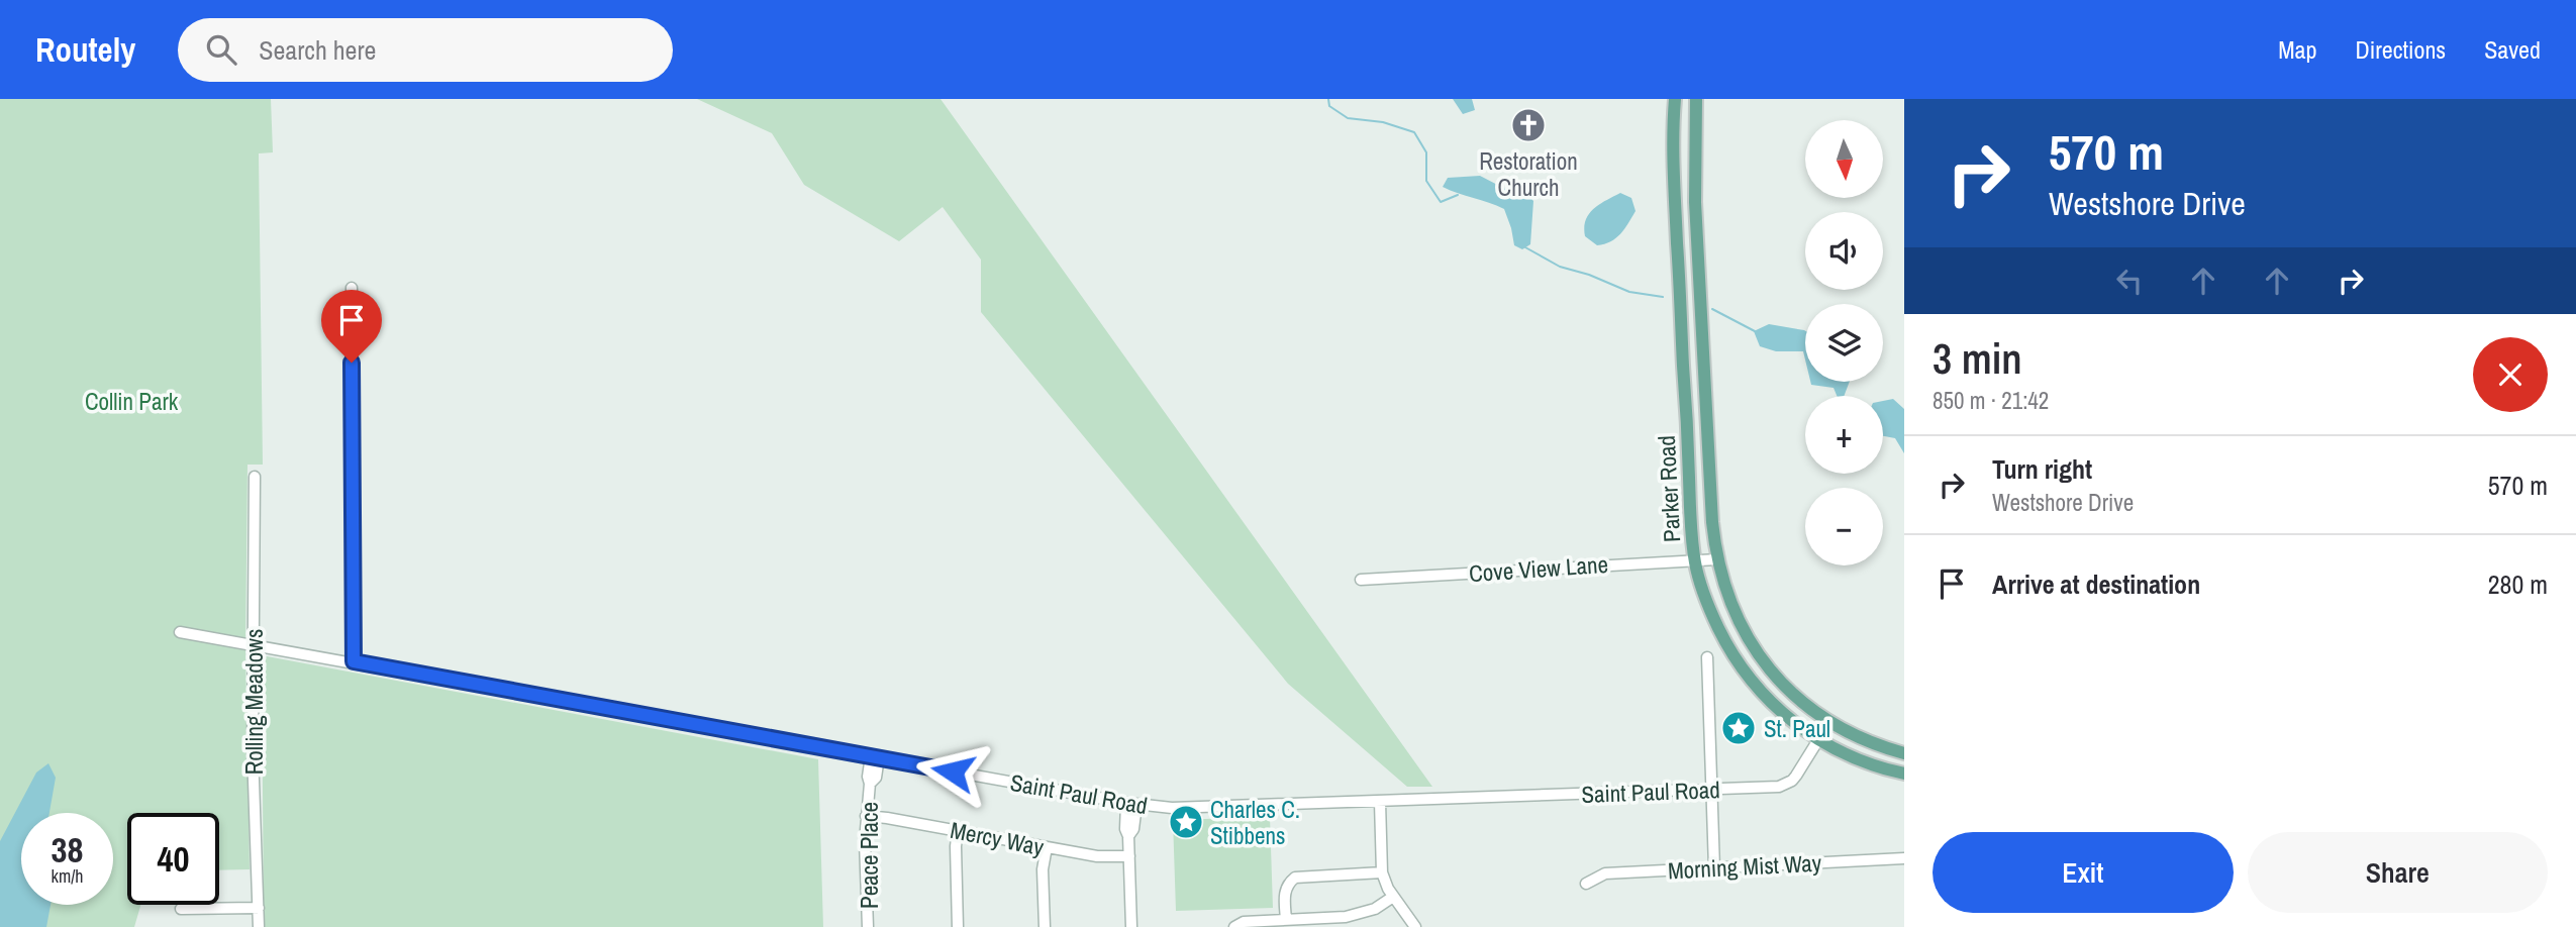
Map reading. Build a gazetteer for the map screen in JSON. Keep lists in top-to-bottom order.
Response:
{
  "streets": {
    "main road": ["Parker Road"],
    "street": [
      "Cove View Lane",
      "Rolling Meadows",
      "Saint Paul Road",
      "Mercy Way",
      "Peace Place",
      "Morning Mist Way"
    ]
  },
  "crossings": [
    ["Parker Road", "Cove View Lane"],
    ["Parker Road", "Saint Paul Road"],
    ["Rolling Meadows", "Saint Paul Road"],
    ["Saint Paul Road", "Peace Place"],
    ["Mercy Way", "Peace Place"]
  ],
  "parks": ["Collin Park"],
  "places": {
    "church": ["Restoration Church"],
    "place": ["St. Paul", "Charles C. Stibbens"]
  },
  "north": "bottom",
  "page": {
    "header": "Routely",
    "search": "Search here",
    "nav": ["Map", "Directions", "Saved"],
    "turn": ["570 m", "Westshore Drive"],
    "map_buttons": ["+", "−"],
    "heading": ["3 min", "850 m · 21:42"],
    "list": [
      {
        "name": "Turn right",
        "note": "Westshore Drive",
        "value": "570 m"
      },
      {
        "name": "Arrive at destination",
        "value": "280 m"
      }
    ],
    "speed": "38 km/h",
    "limit": "40",
    "buttons": ["Exit", "Share"]
  }
}
